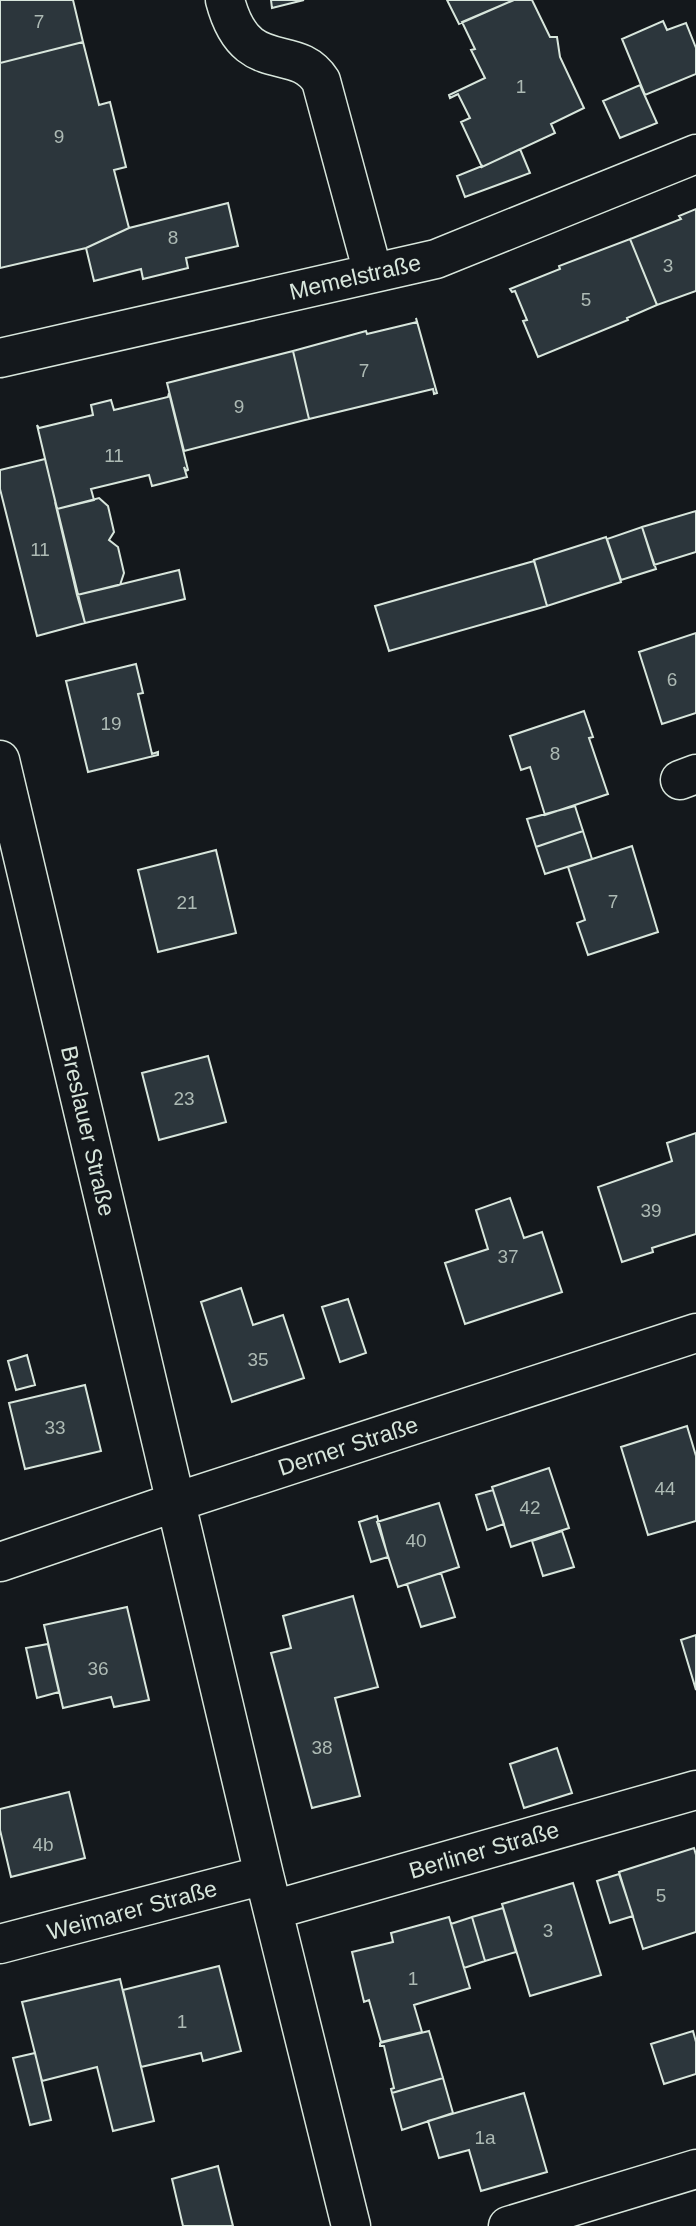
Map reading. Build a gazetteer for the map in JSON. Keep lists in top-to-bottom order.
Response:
{
  "streets": {
    "street": [
      "Memelstraße",
      "Breslauer Straße",
      "Derner Straße",
      "Berliner Straße",
      "Weimarer Straße"
    ]
  },
  "crossings": [
    ["Breslauer Straße", "Derner Straße"],
    ["Berliner Straße", "Weimarer Straße"]
  ],
  "house_numbers": [
    "7",
    "1",
    "9",
    "8",
    "3",
    "5",
    "7",
    "9",
    "11",
    "11",
    "6",
    "19",
    "8",
    "7",
    "21",
    "23",
    "39",
    "37",
    "35",
    "33",
    "44",
    "42",
    "40",
    "36",
    "38",
    "4b",
    "5",
    "3",
    "1",
    "1",
    "1a"
  ]
}
